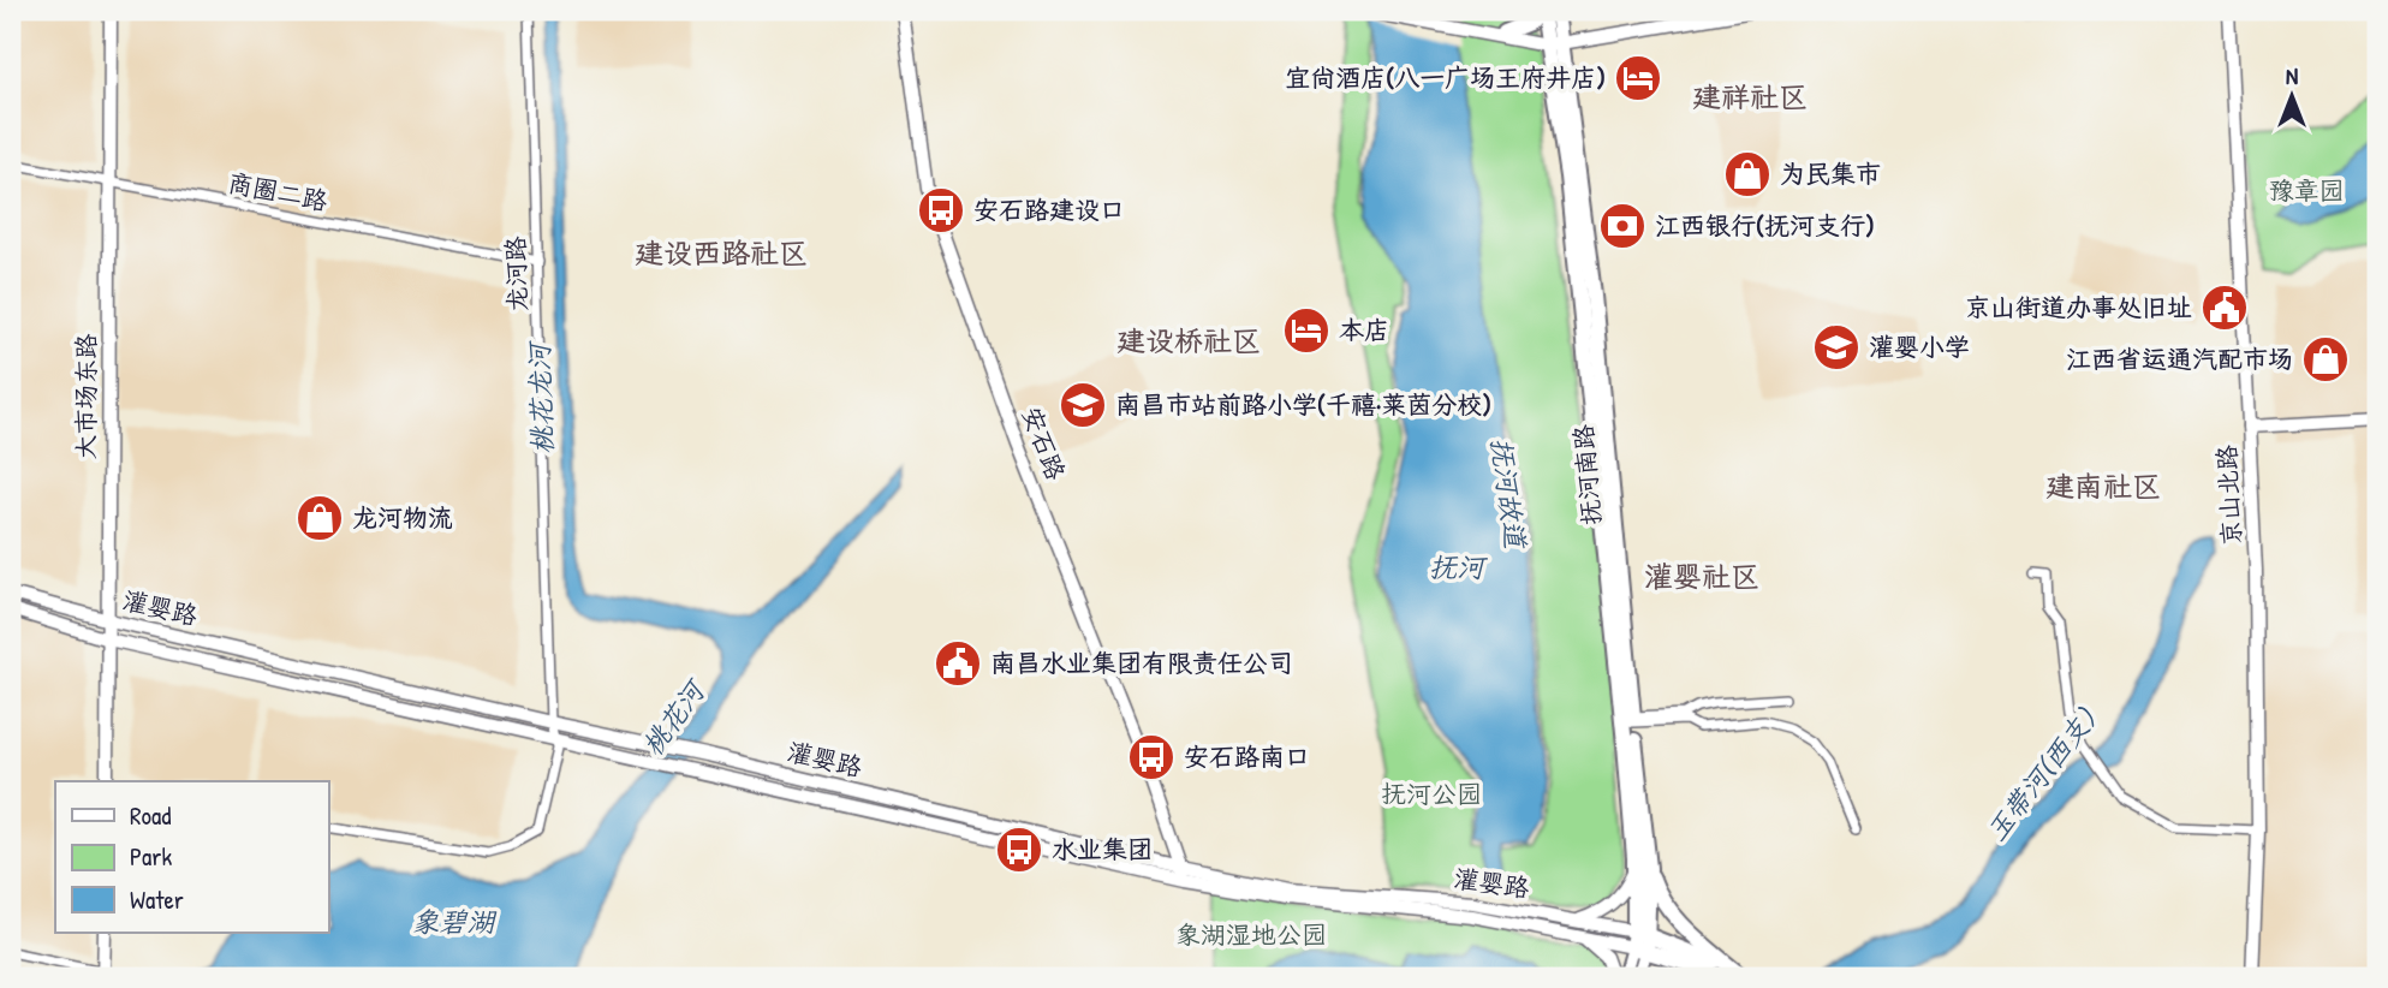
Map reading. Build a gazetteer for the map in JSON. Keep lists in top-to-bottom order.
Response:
{
  "streets": {
    "highway": ["抚河南路"],
    "main road": [
      "大市场东路",
      "安石路",
      "京山北路",
      "灌婴路"
    ],
    "street": ["商圈二路", "龙河路"]
  },
  "crossings": [
    ["商圈二路", "龙河路"],
    ["商圈二路", "大市场东路"],
    ["龙河路", "灌婴路"],
    ["大市场东路", "灌婴路"],
    ["安石路", "灌婴路"],
    ["抚河南路", "灌婴路"]
  ],
  "districts": [
    "建祥社区",
    "建设西路社区",
    "建设桥社区",
    "建南社区",
    "灌婴社区"
  ],
  "water": [
    "桃花龙河",
    "抚河故道",
    "抚河",
    "桃花河",
    "玉带河(西支)",
    "象碧湖"
  ],
  "parks": ["豫章园", "抚河公园", "象湖湿地公园"],
  "places": {
    "hotel": ["宜尚酒店(八一广场王府井店)", "本店"],
    "shop": ["为民集市", "江西省运通汽配市场", "龙河物流"],
    "bus stop": ["安石路建设口", "安石路南口", "水业集团"],
    "bank": ["江西银行(抚河支行)"],
    "public building": ["京山街道办事处旧址", "南昌水业集团有限责任公司"],
    "school or university": ["灌婴小学", "南昌市站前路小学(千禧·莱茵分校)"]
  },
  "legend": ["Road", "Park", "Water"],
  "north": "top"
}
